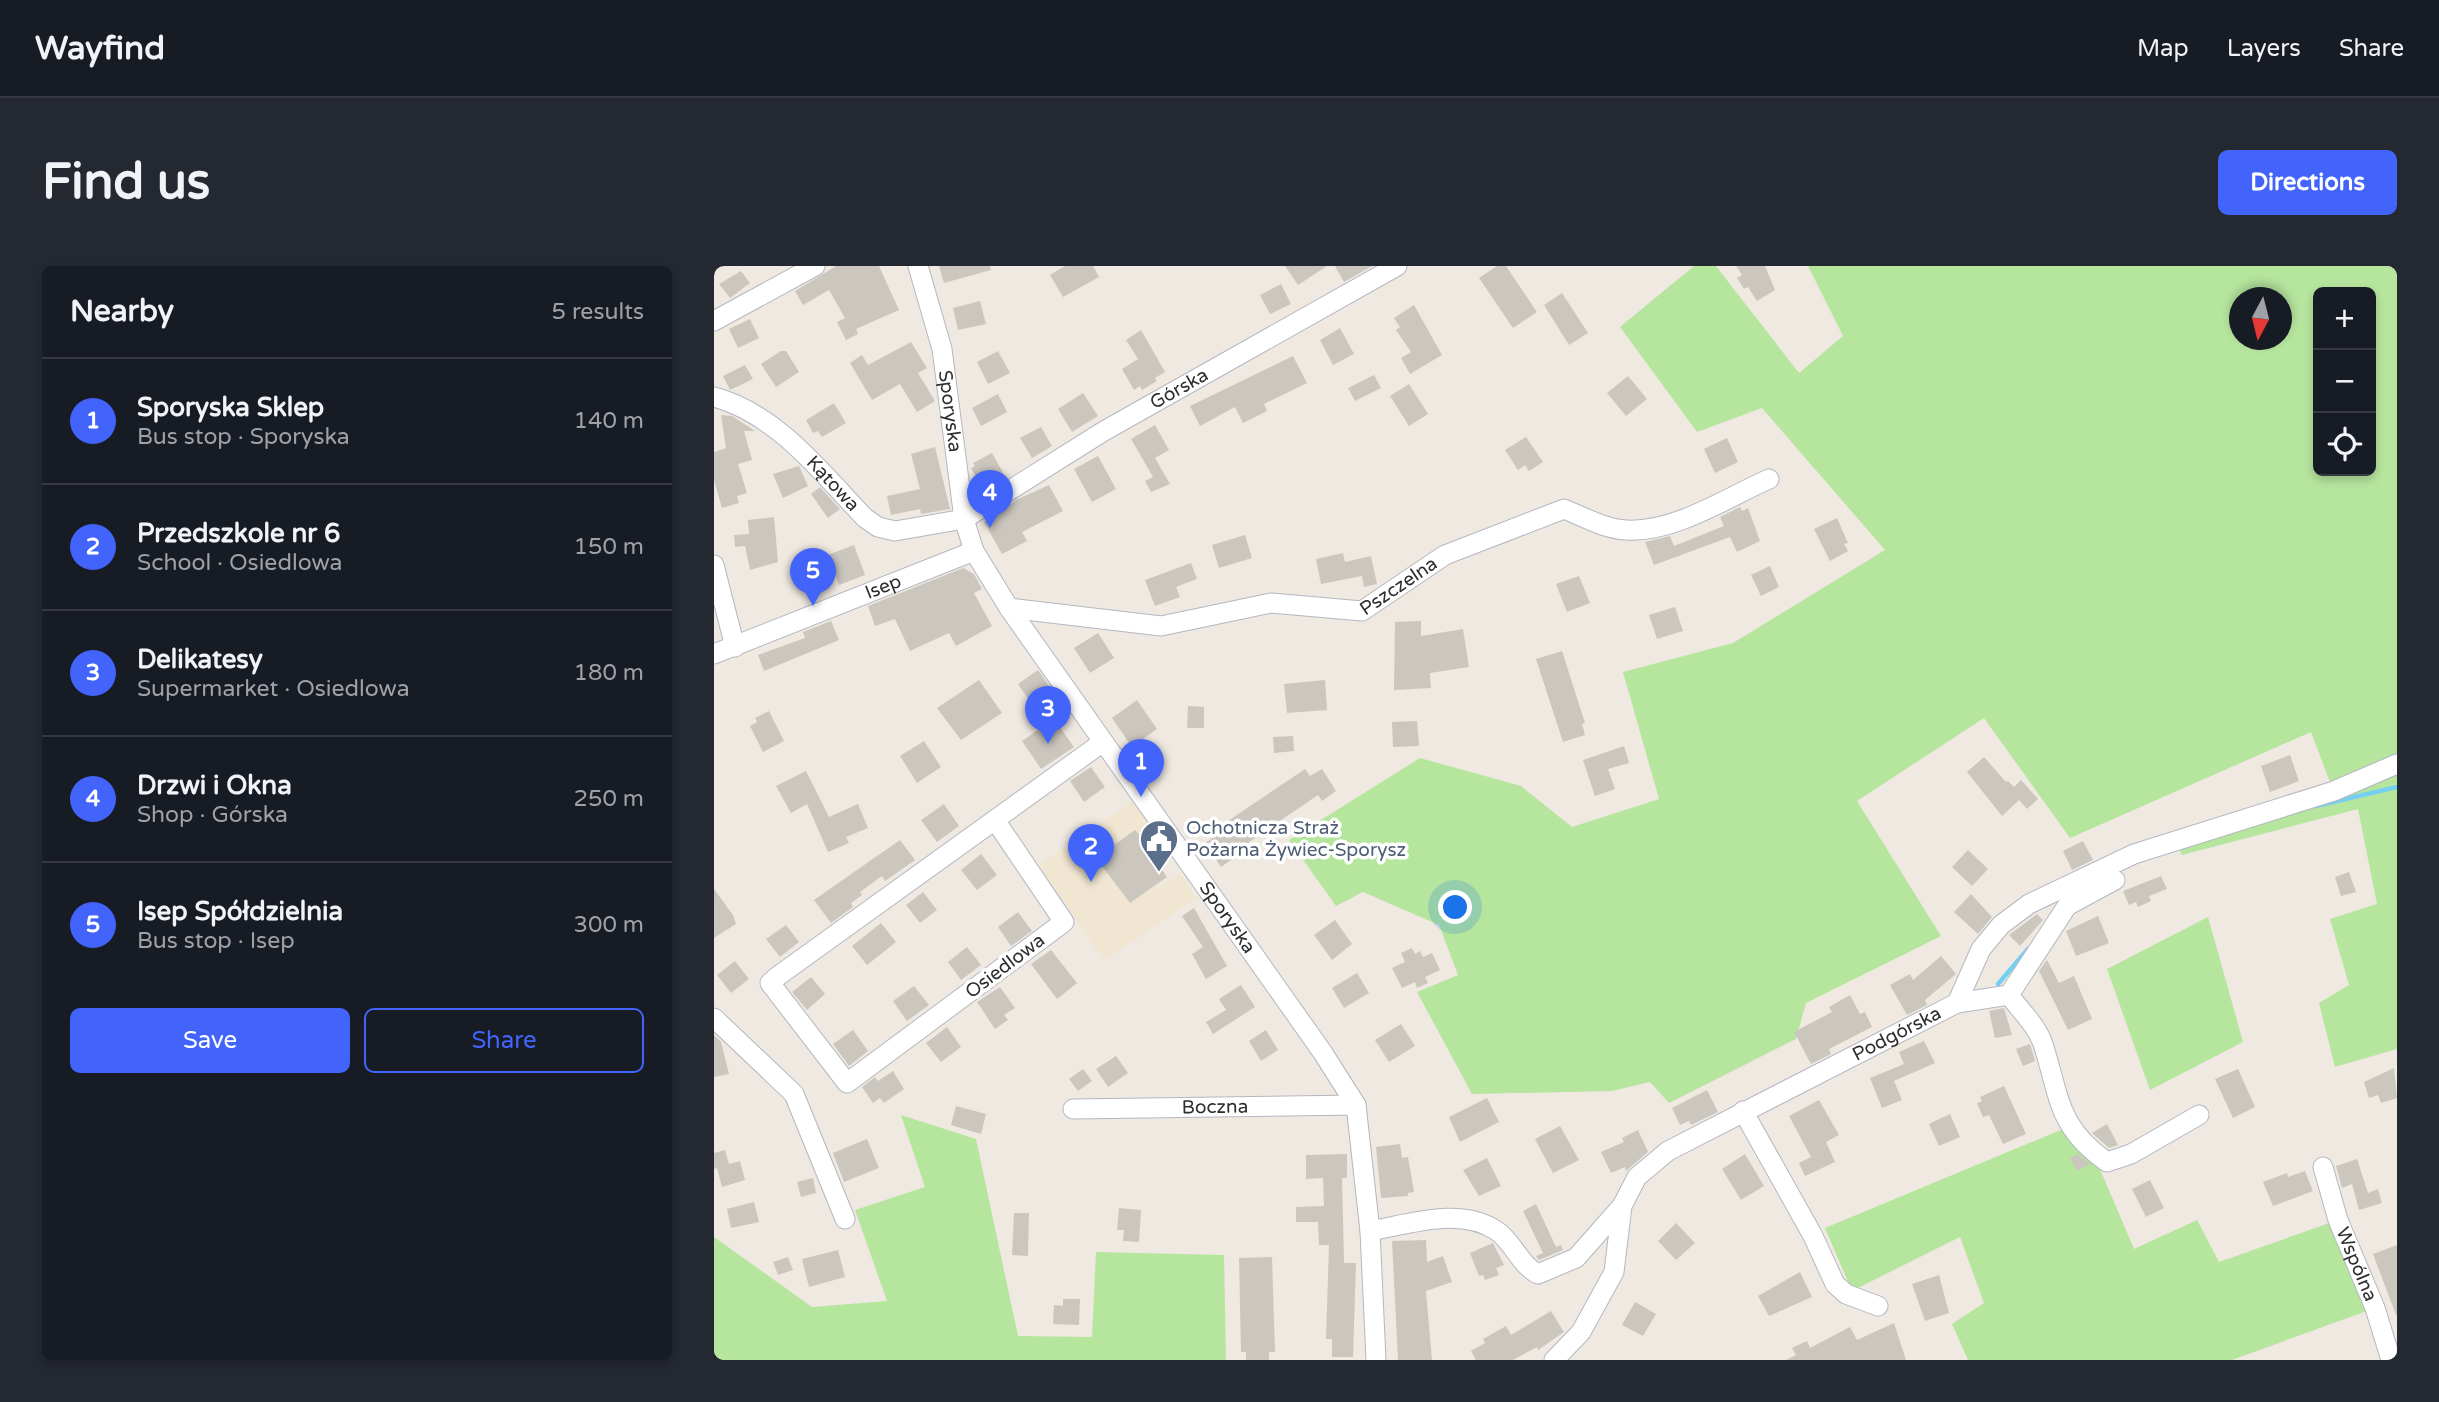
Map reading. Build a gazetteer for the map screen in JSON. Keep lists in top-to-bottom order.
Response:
{
  "streets": {
    "street": [
      "Górska",
      "Sporyska",
      "Kątowa",
      "Pszczelna",
      "Isep",
      "Osiedlowa",
      "Podgórska",
      "Boczna",
      "Wspólna"
    ]
  },
  "crossings": [
    ["Górska", "Sporyska"],
    ["Górska", "Kątowa"],
    ["Sporyska", "Kątowa"],
    ["Sporyska", "Pszczelna"],
    ["Sporyska", "Isep"],
    ["Sporyska", "Boczna"]
  ],
  "places": {
    "public building": ["Ochotnicza Straż Pożarna Żywiec-Sporysz"]
  },
  "north": "bottom",
  "page": {
    "header": "Wayfind",
    "nav": ["Map", "Layers", "Share"],
    "buttons": [
      "Directions",
      ["Save", "Share"]
    ],
    "title": "Find us",
    "heading": ["Nearby", "5 results"],
    "map_buttons": ["+", "−"],
    "list": [
      {
        "mark": "1",
        "name": "Sporyska Sklep",
        "note": "Bus stop · Sporyska",
        "value": "140 m"
      },
      {
        "mark": "2",
        "name": "Przedszkole nr 6",
        "note": "School · Osiedlowa",
        "value": "150 m"
      },
      {
        "mark": "3",
        "name": "Delikatesy",
        "note": "Supermarket · Osiedlowa",
        "value": "180 m"
      },
      {
        "mark": "4",
        "name": "Drzwi i Okna",
        "note": "Shop · Górska",
        "value": "250 m"
      },
      {
        "mark": "5",
        "name": "Isep Spółdzielnia",
        "note": "Bus stop · Isep",
        "value": "300 m"
      }
    ],
    "pins": [
      "4",
      "5",
      "3",
      "1",
      "2"
    ]
  }
}
